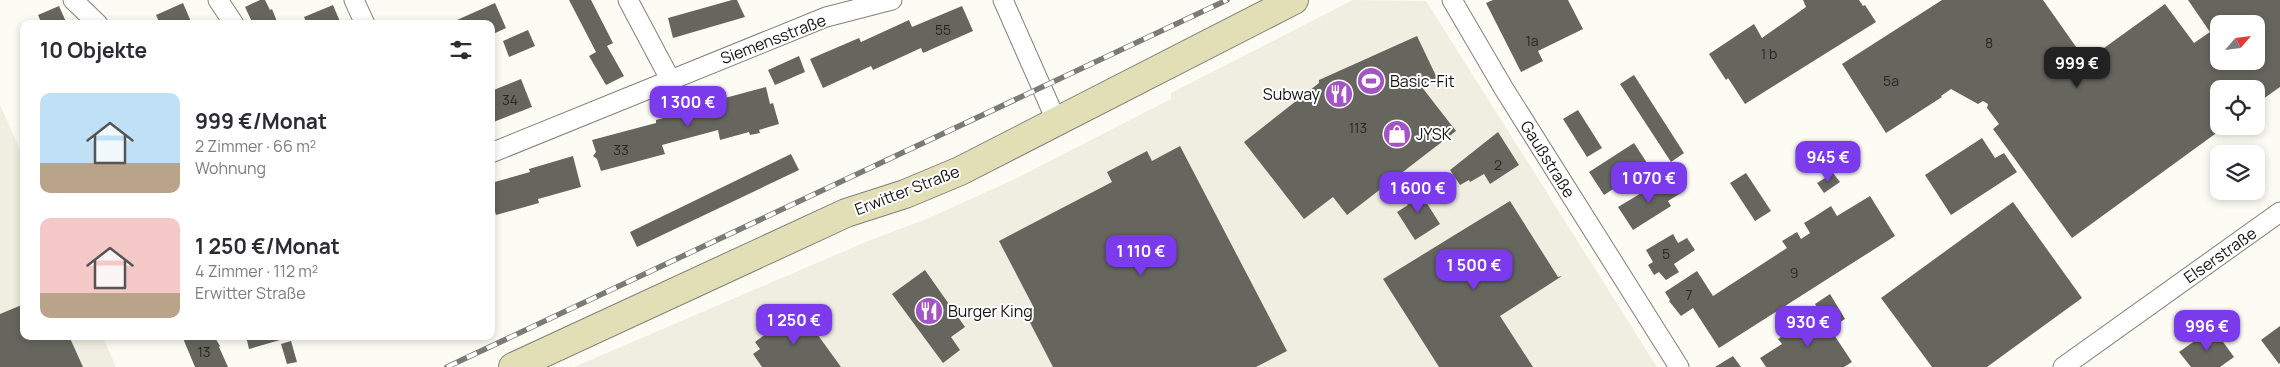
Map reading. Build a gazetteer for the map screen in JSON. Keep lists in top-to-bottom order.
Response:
{
  "streets": {
    "main road": ["Erwitter Straße"],
    "street": ["Siemensstraße", "Gaußstraße", "Elserstraße"]
  },
  "places": {
    "sports": ["Basic-Fit"],
    "restaurant": ["Subway", "Burger King"],
    "shop": ["JYSK"]
  },
  "house_numbers": [
    "55",
    "1a",
    "8",
    "1 b",
    "5a",
    "34",
    "113",
    "33",
    "2",
    "5",
    "9",
    "7",
    "13"
  ],
  "north": "top right",
  "page": {
    "heading": "10 Objekte",
    "price": [
      "999 €",
      "1 300 €",
      "945 €",
      "1 070 €",
      "1 600 €",
      "1 110 €",
      "1 500 €",
      "1 250 €",
      "930 €",
      "996 €"
    ],
    "list": [
      {
        "name": "999 €/Monat",
        "note": "2 Zimmer · 66 m² · Wohnung"
      },
      {
        "name": "1 250 €/Monat",
        "note": "4 Zimmer · 112 m² · Erwitter Straße"
      }
    ]
  }
}
